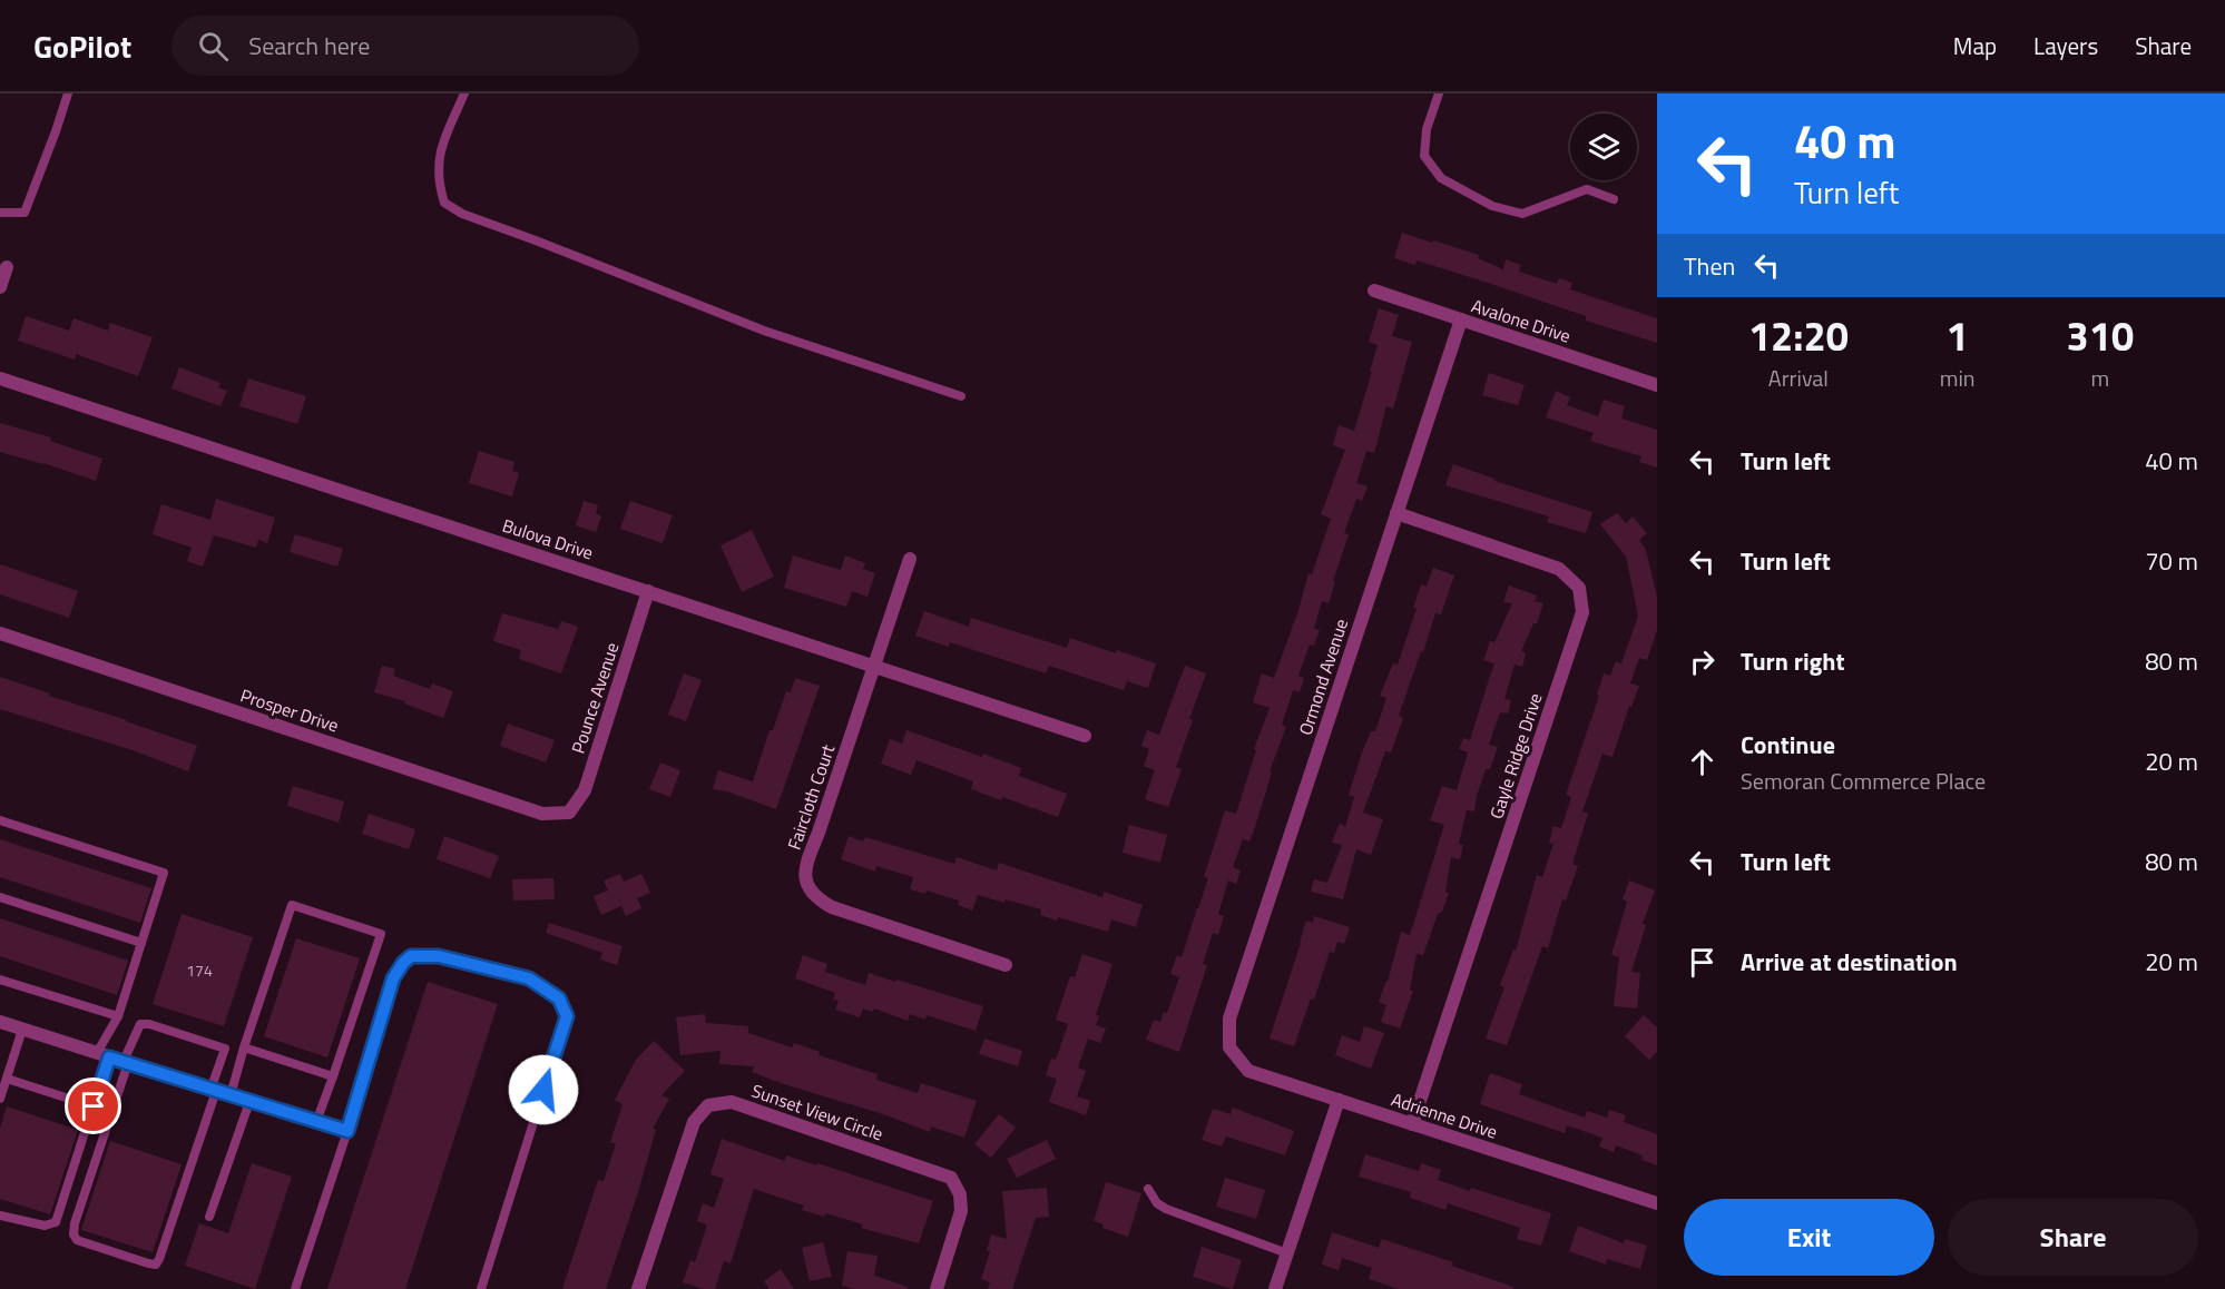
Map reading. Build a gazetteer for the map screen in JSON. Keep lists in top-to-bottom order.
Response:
{
  "streets": {
    "street": [
      "Avalone Drive",
      "Bulova Drive",
      "Ormond Avenue",
      "Pounce Avenue",
      "Prosper Drive",
      "Gayle Ridge Drive",
      "Faircloth Court",
      "Sunset View Circle",
      "Adrienne Drive"
    ]
  },
  "crossings": [
    ["Avalone Drive", "Ormond Avenue"],
    ["Bulova Drive", "Pounce Avenue"],
    ["Bulova Drive", "Faircloth Court"],
    ["Ormond Avenue", "Gayle Ridge Drive"],
    ["Ormond Avenue", "Adrienne Drive"],
    ["Pounce Avenue", "Prosper Drive"],
    ["Gayle Ridge Drive", "Adrienne Drive"]
  ],
  "house_numbers": ["174"],
  "page": {
    "header": "GoPilot",
    "search": "Search here",
    "nav": ["Map", "Layers", "Share"],
    "turn": ["40 m", "Turn left"],
    "then": "Then",
    "eta": [
      "12:20",
      "Arrival",
      "1",
      "min",
      "310",
      "m"
    ],
    "list": [
      {
        "name": "Turn left",
        "value": "40 m"
      },
      {
        "name": "Turn left",
        "value": "70 m"
      },
      {
        "name": "Turn right",
        "value": "80 m"
      },
      {
        "name": "Continue",
        "note": "Semoran Commerce Place",
        "value": "20 m"
      },
      {
        "name": "Turn left",
        "value": "80 m"
      },
      {
        "name": "Arrive at destination",
        "value": "20 m"
      }
    ],
    "buttons": ["Exit", "Share"]
  }
}
